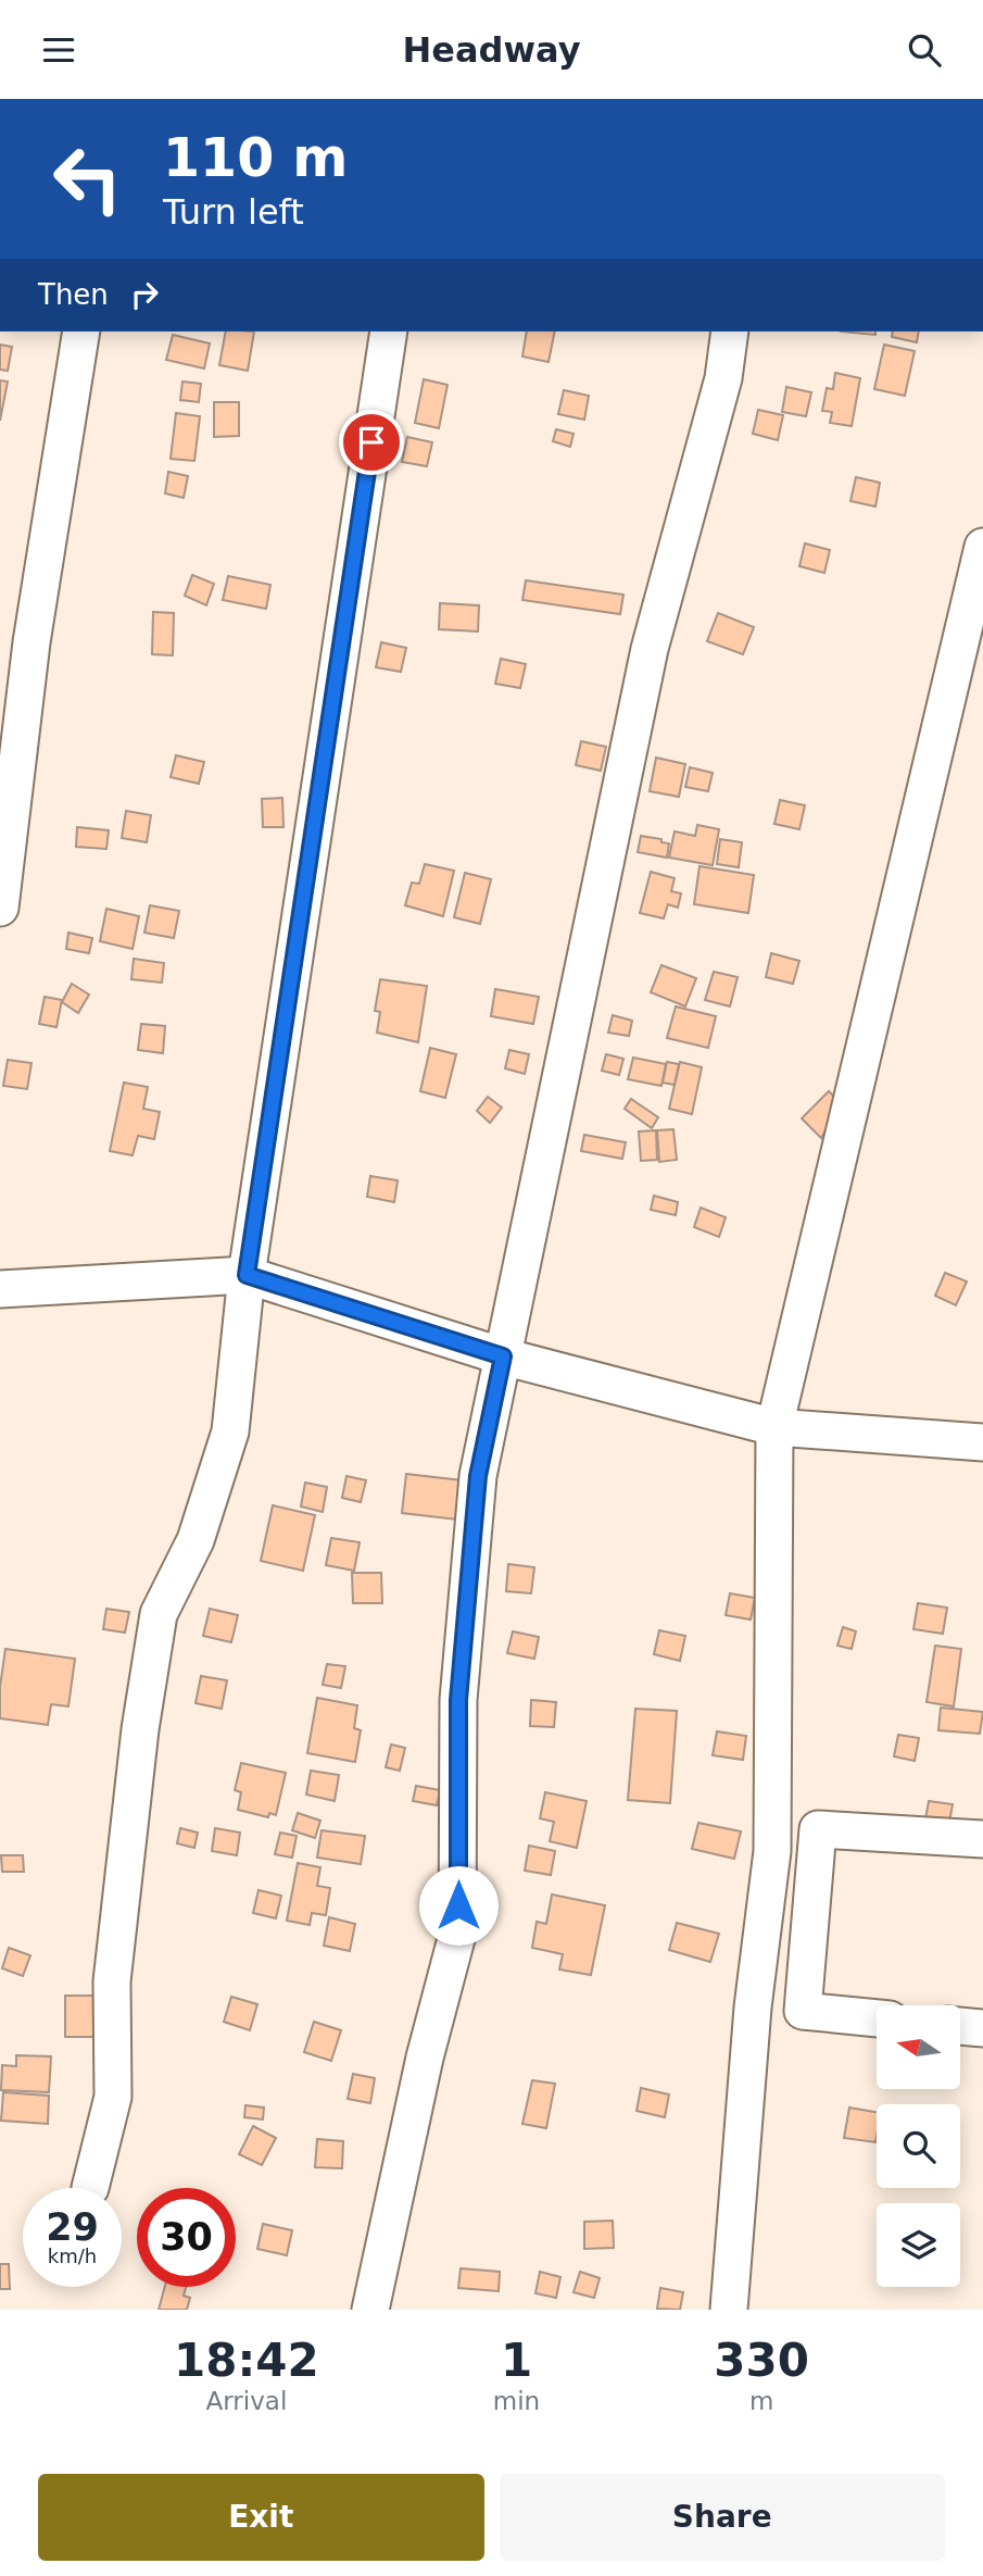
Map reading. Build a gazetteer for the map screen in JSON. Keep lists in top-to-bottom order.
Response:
{
  "north": "left",
  "page": {
    "header": "Headway",
    "turn": ["110 m", "Turn left"],
    "then": "Then",
    "speed": "29 km/h",
    "limit": "30",
    "eta": [
      "18:42",
      "Arrival",
      "1",
      "min",
      "330",
      "m"
    ],
    "buttons": ["Exit", "Share"]
  }
}
